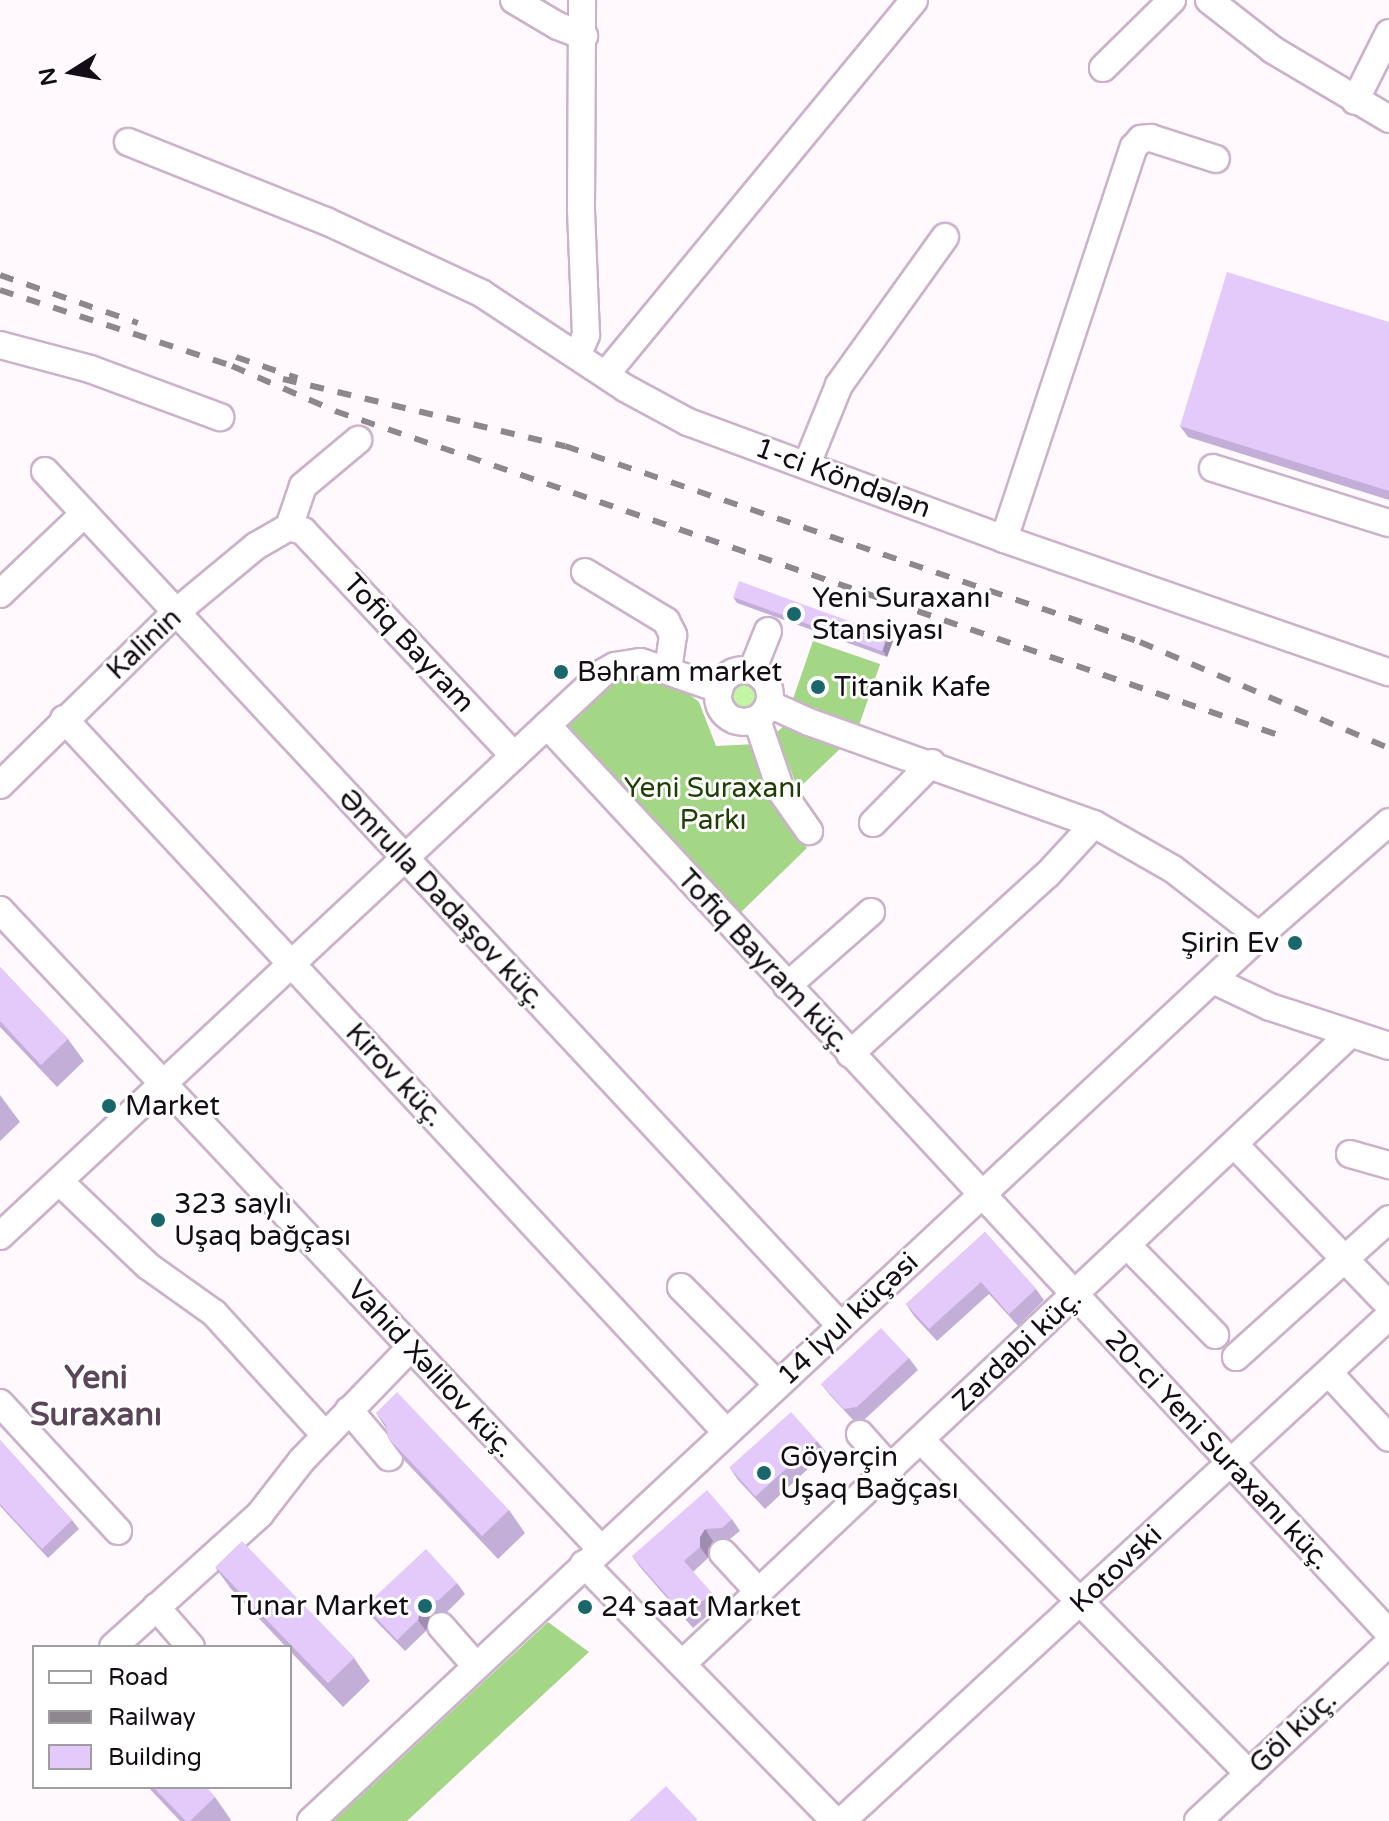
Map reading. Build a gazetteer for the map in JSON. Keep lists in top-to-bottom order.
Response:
{
  "streets": {
    "street": [
      "1-ci Köndələn",
      "Tofiq Bayram",
      "Kalinin",
      "Əmrulla Dadaşov küç.",
      "Tofiq Bayram küç.",
      "Kirov küç.",
      "14 İyul küçəsi",
      "Zərdabi küç.",
      "Vahid Xəlilov küç.",
      "20-ci Yeni Suraxanı küç.",
      "Kotovski",
      "Göl küç."
    ]
  },
  "crossings": [
    ["Tofiq Bayram", "Kalinin"],
    ["Kalinin", "Əmrulla Dadaşov küç."],
    ["Kalinin", "Kirov küç."],
    ["Əmrulla Dadaşov küç.", "14 İyul küçəsi"],
    ["Tofiq Bayram küç.", "14 İyul küçəsi"],
    ["Tofiq Bayram küç.", "20-ci Yeni Suraxanı küç."],
    ["Kirov küç.", "14 İyul küçəsi"],
    ["14 İyul küçəsi", "Vahid Xəlilov küç."],
    ["14 İyul küçəsi", "20-ci Yeni Suraxanı küç."],
    ["Zərdabi küç.", "Vahid Xəlilov küç."],
    ["Zərdabi küç.", "20-ci Yeni Suraxanı küç."],
    ["20-ci Yeni Suraxanı küç.", "Kotovski"]
  ],
  "districts": ["Yeni Suraxanı"],
  "parks": ["Yeni Suraxanı Parkı"],
  "places": [
    "Yeni Suraxanı Stansiyası",
    "Bәhram market",
    "Titanik Kafe",
    "Şirin Ev",
    "Market",
    "323 saylı Uşaq bağçası",
    "Göyərçin Uşaq Bağçası",
    "Tunar Market",
    "24 saat Market"
  ],
  "legend": ["Road", "Railway", "Building"],
  "north": "left"
}
